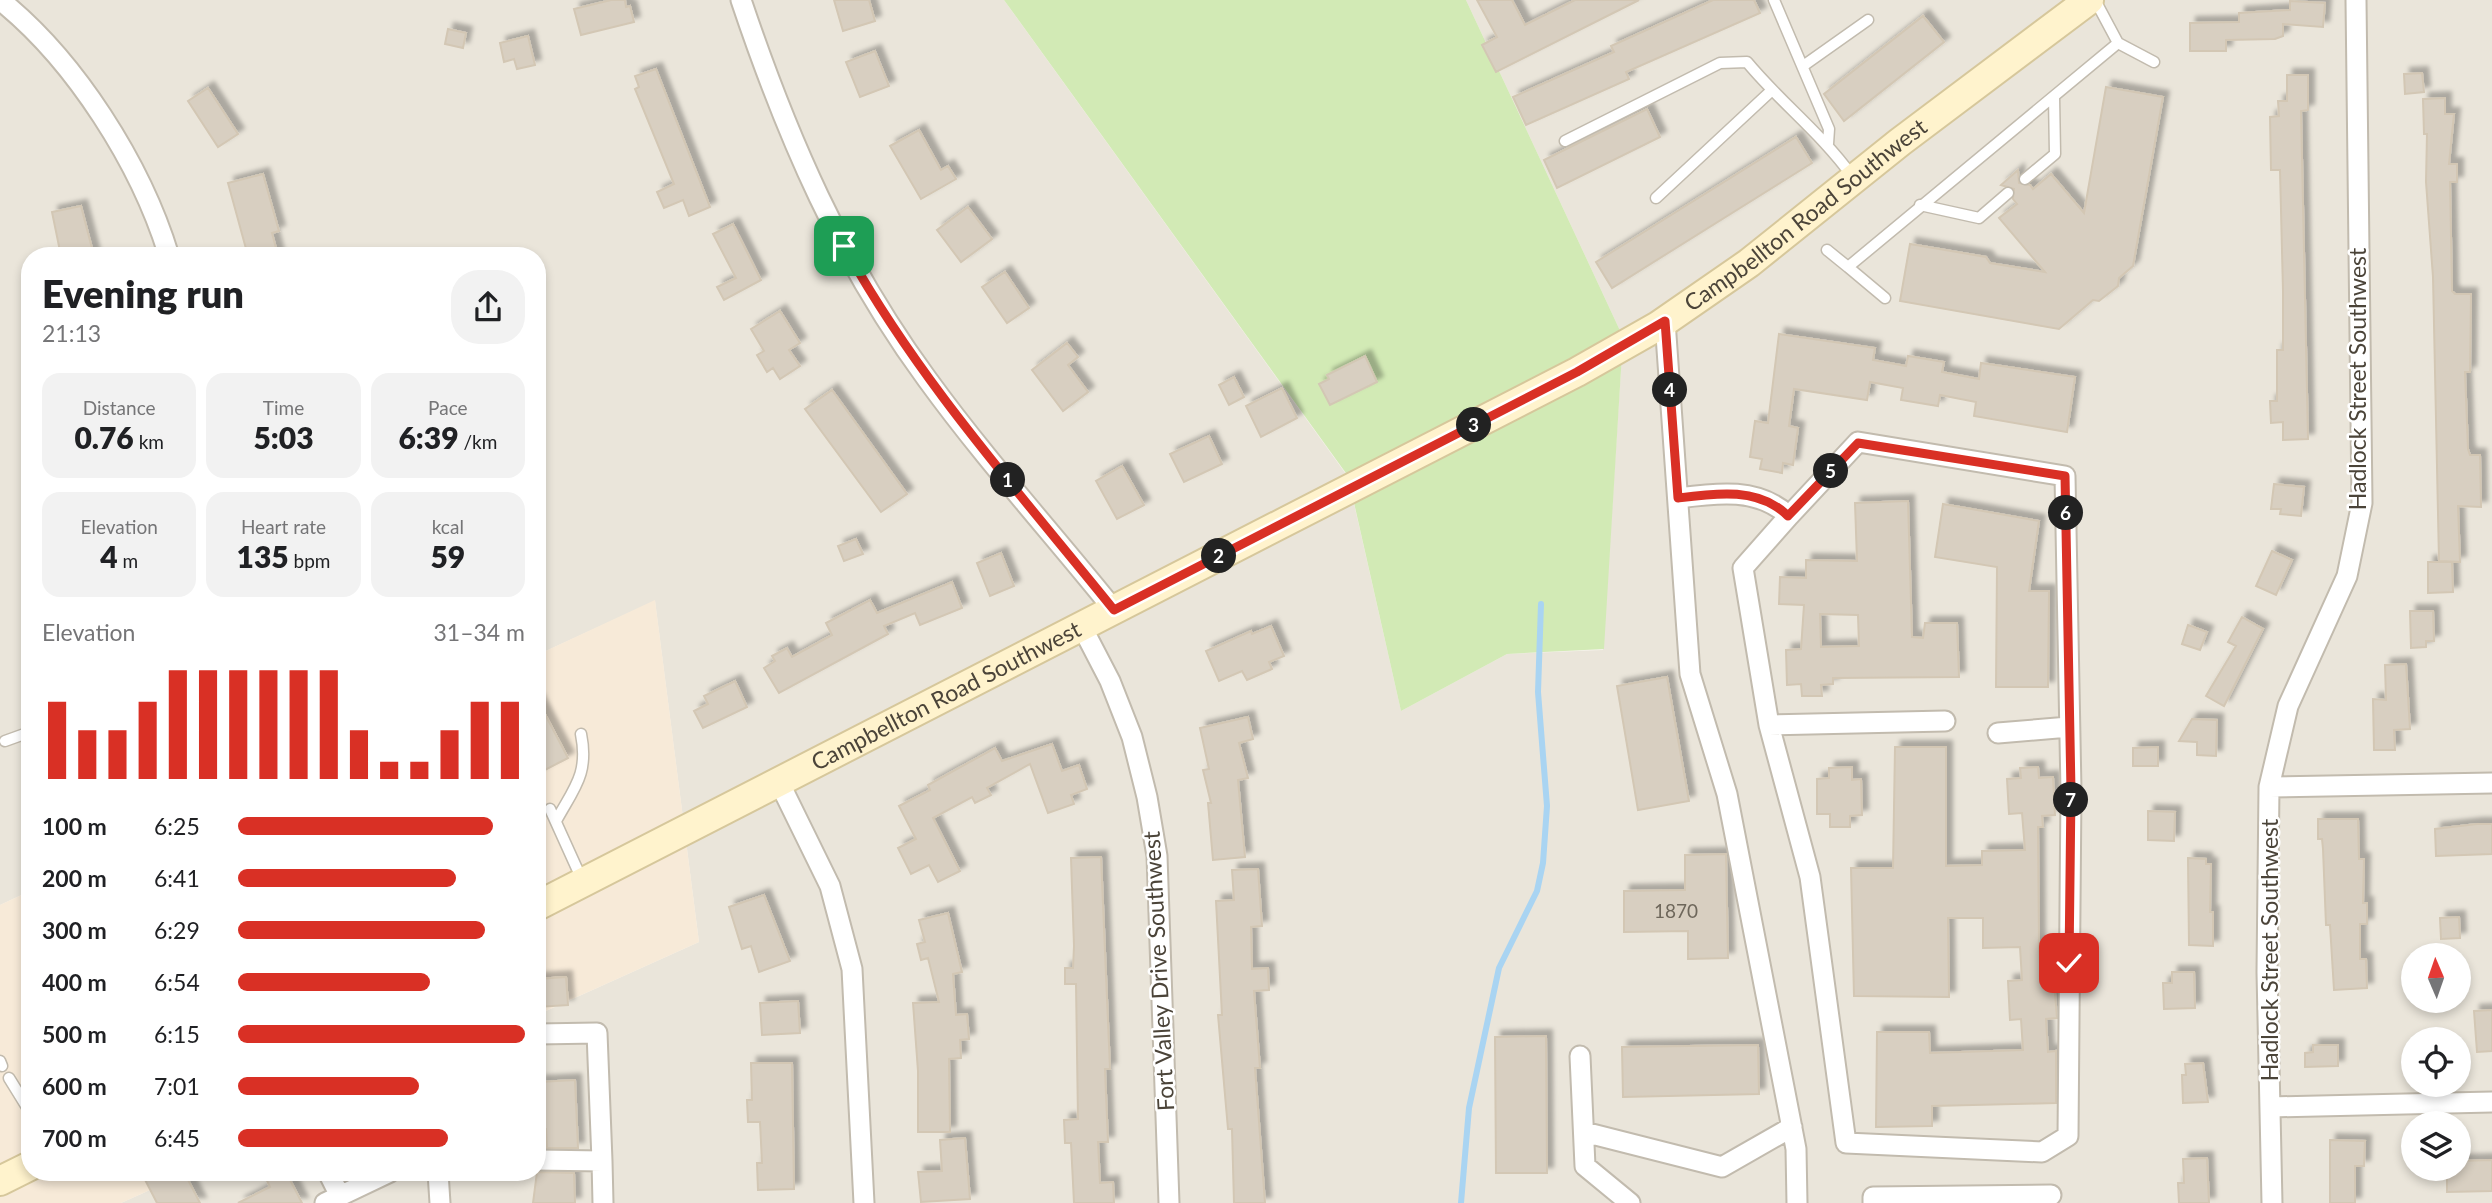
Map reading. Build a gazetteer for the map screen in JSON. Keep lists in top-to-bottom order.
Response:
{
  "streets": {
    "main road": ["Campbellton Road Southwest"],
    "street": ["Hadlock Street Southwest", "Fort Valley Drive Southwest"]
  },
  "crossings": [
    ["Campbellton Road Southwest", "Fort Valley Drive Southwest"]
  ],
  "house_numbers": ["1870"],
  "north": "top",
  "page": {
    "heading": ["Evening run", "21:13"],
    "stats": [
      ["Distance", "0.76 km"],
      ["Time", "5:03"],
      ["Pace", "6:39 /km"],
      ["Elevation", "4 m"],
      ["Heart rate", "135 bpm"],
      ["kcal", "59"]
    ],
    "pins": [
      "4",
      "3",
      "5",
      "1",
      "6",
      "2",
      "7"
    ],
    "chart": ["Elevation", "31–34 m"],
    "list": [
      {
        "name": "100 m",
        "note": "6:25"
      },
      {
        "name": "200 m",
        "note": "6:41"
      },
      {
        "name": "300 m",
        "note": "6:29"
      },
      {
        "name": "400 m",
        "note": "6:54"
      },
      {
        "name": "500 m",
        "note": "6:15"
      },
      {
        "name": "600 m",
        "note": "7:01"
      },
      {
        "name": "700 m",
        "note": "6:45"
      }
    ]
  }
}
